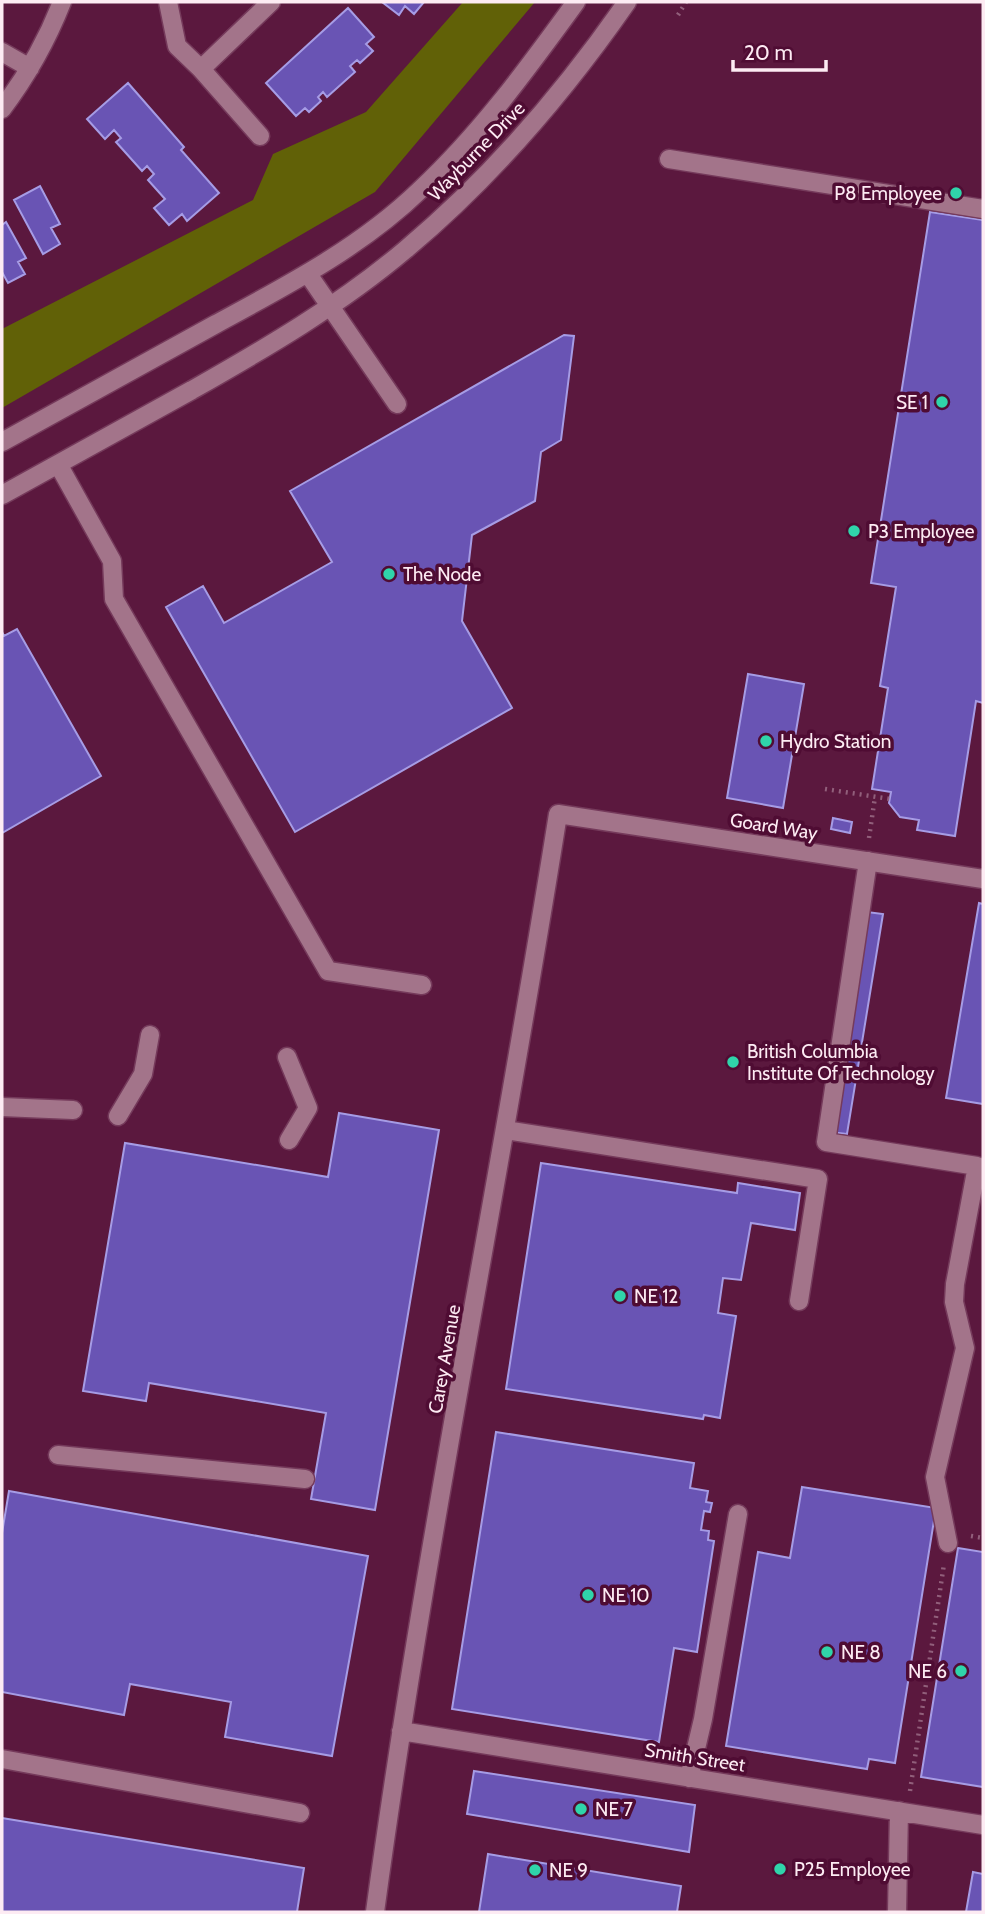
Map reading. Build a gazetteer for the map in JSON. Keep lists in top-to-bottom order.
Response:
{
  "streets": {
    "street": [
      "Wayburne Drive",
      "Goard Way",
      "Carey Avenue",
      "Smith Street"
    ]
  },
  "crossings": [
    ["Goard Way", "Carey Avenue"],
    ["Carey Avenue", "Smith Street"]
  ],
  "places": [
    "P8 Employee",
    "SE 1",
    "P3 Employee",
    "The Node",
    "Hydro Station",
    "British Columbia Institute Of Technology",
    "NE 12",
    "NE 10",
    "NE 8",
    "NE 6",
    "NE 7",
    "P25 Employee",
    "NE 9"
  ],
  "scale_bar": "20 m"
}
